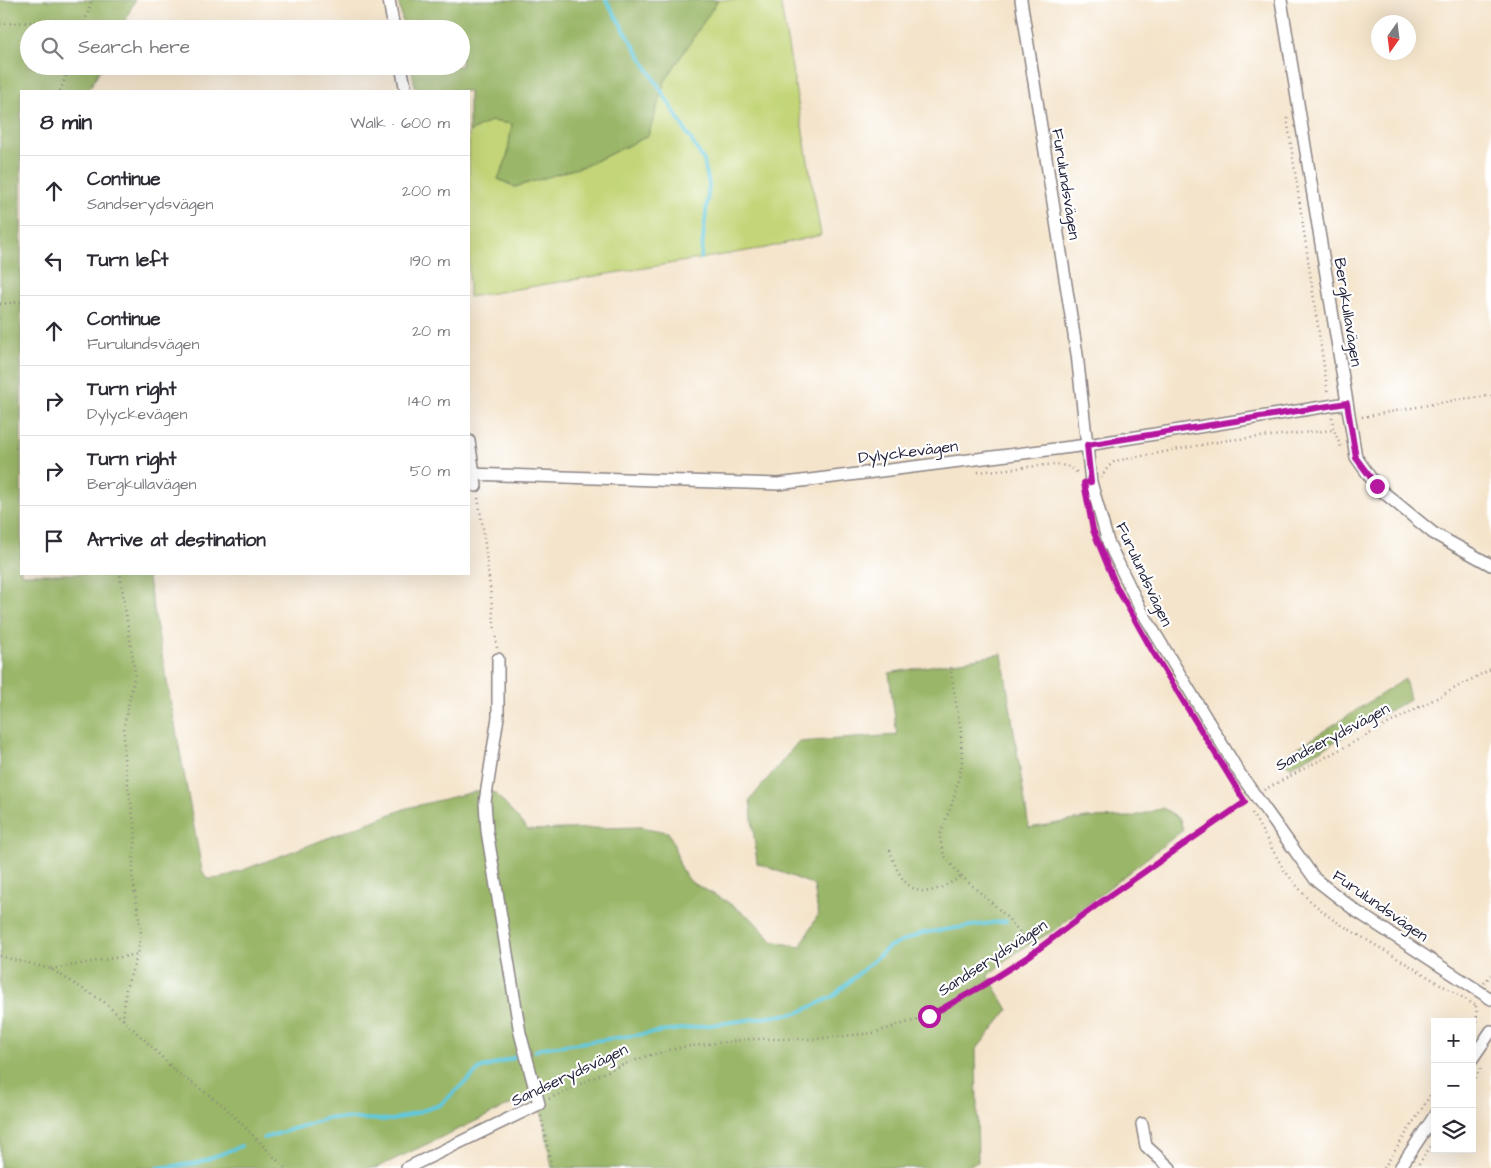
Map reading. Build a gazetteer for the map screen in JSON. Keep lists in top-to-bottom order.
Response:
{
  "streets": {
    "street": [
      "Furulundsvägen",
      "Bergkullavägen",
      "Dylyckevägen",
      "Sandserydsvägen"
    ]
  },
  "crossings": [
    ["Furulundsvägen", "Dylyckevägen"],
    ["Furulundsvägen", "Sandserydsvägen"],
    ["Bergkullavägen", "Dylyckevägen"]
  ],
  "north": "bottom",
  "page": {
    "search": "Search here",
    "heading": ["8 min", "Walk · 600 m"],
    "list": [
      ["Continue", "Sandserydsvägen", "200 m"],
      ["Turn left", "190 m"],
      ["Continue", "Furulundsvägen", "20 m"],
      ["Turn right", "Dylyckevägen", "140 m"],
      ["Turn right", "Bergkullavägen", "50 m"],
      "Arrive at destination"
    ],
    "map_buttons": ["+", "−"]
  }
}
